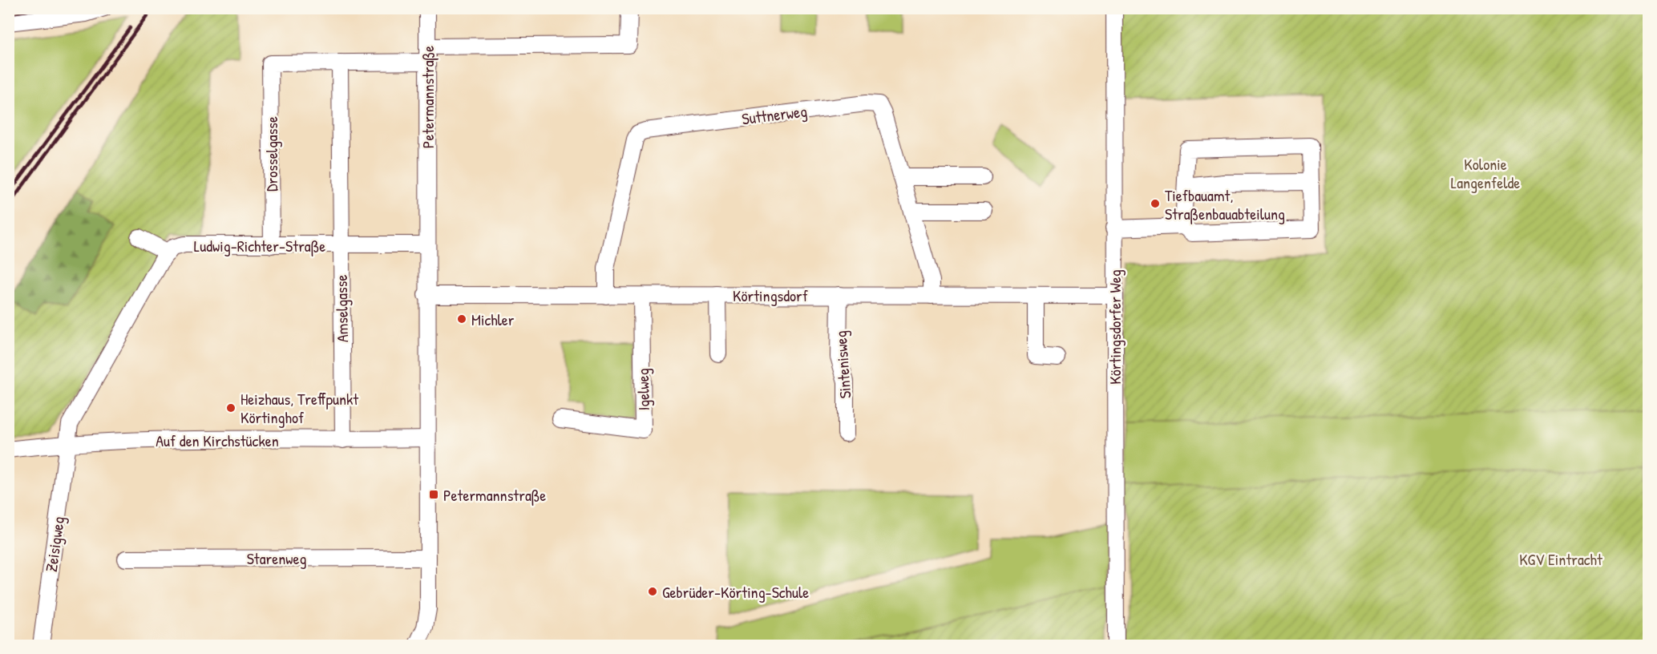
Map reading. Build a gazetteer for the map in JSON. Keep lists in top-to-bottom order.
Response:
{
  "streets": {
    "street": [
      "Petermannstraße",
      "Suttnerweg",
      "Drosselgasse",
      "Ludwig-Richter-Straße",
      "Körtingsdorf",
      "Amselgasse",
      "Körtingsdorfer Weg",
      "Sintenisweg",
      "Igelweg",
      "Auf den Kirchstücken",
      "Zeisigweg",
      "Starenweg"
    ]
  },
  "crossings": [
    ["Petermannstraße", "Ludwig-Richter-Straße"],
    ["Petermannstraße", "Körtingsdorf"],
    ["Petermannstraße", "Auf den Kirchstücken"],
    ["Petermannstraße", "Starenweg"],
    ["Suttnerweg", "Körtingsdorf"],
    ["Drosselgasse", "Ludwig-Richter-Straße"],
    ["Drosselgasse", "Amselgasse"],
    ["Ludwig-Richter-Straße", "Amselgasse"],
    ["Körtingsdorf", "Körtingsdorfer Weg"],
    ["Körtingsdorf", "Sintenisweg"],
    ["Körtingsdorf", "Igelweg"],
    ["Amselgasse", "Auf den Kirchstücken"],
    ["Auf den Kirchstücken", "Zeisigweg"]
  ],
  "parks": ["Kolonie Langenfelde", "KGV Eintracht"],
  "places": {
    "other": [
      "Tiefbauamt, Straßenbauabteilung",
      "Michler",
      "Heizhaus, Treffpunkt Körtinghof",
      "Gebrüder-Körting-Schule"
    ],
    "transit": ["Petermannstraße"]
  }
}
